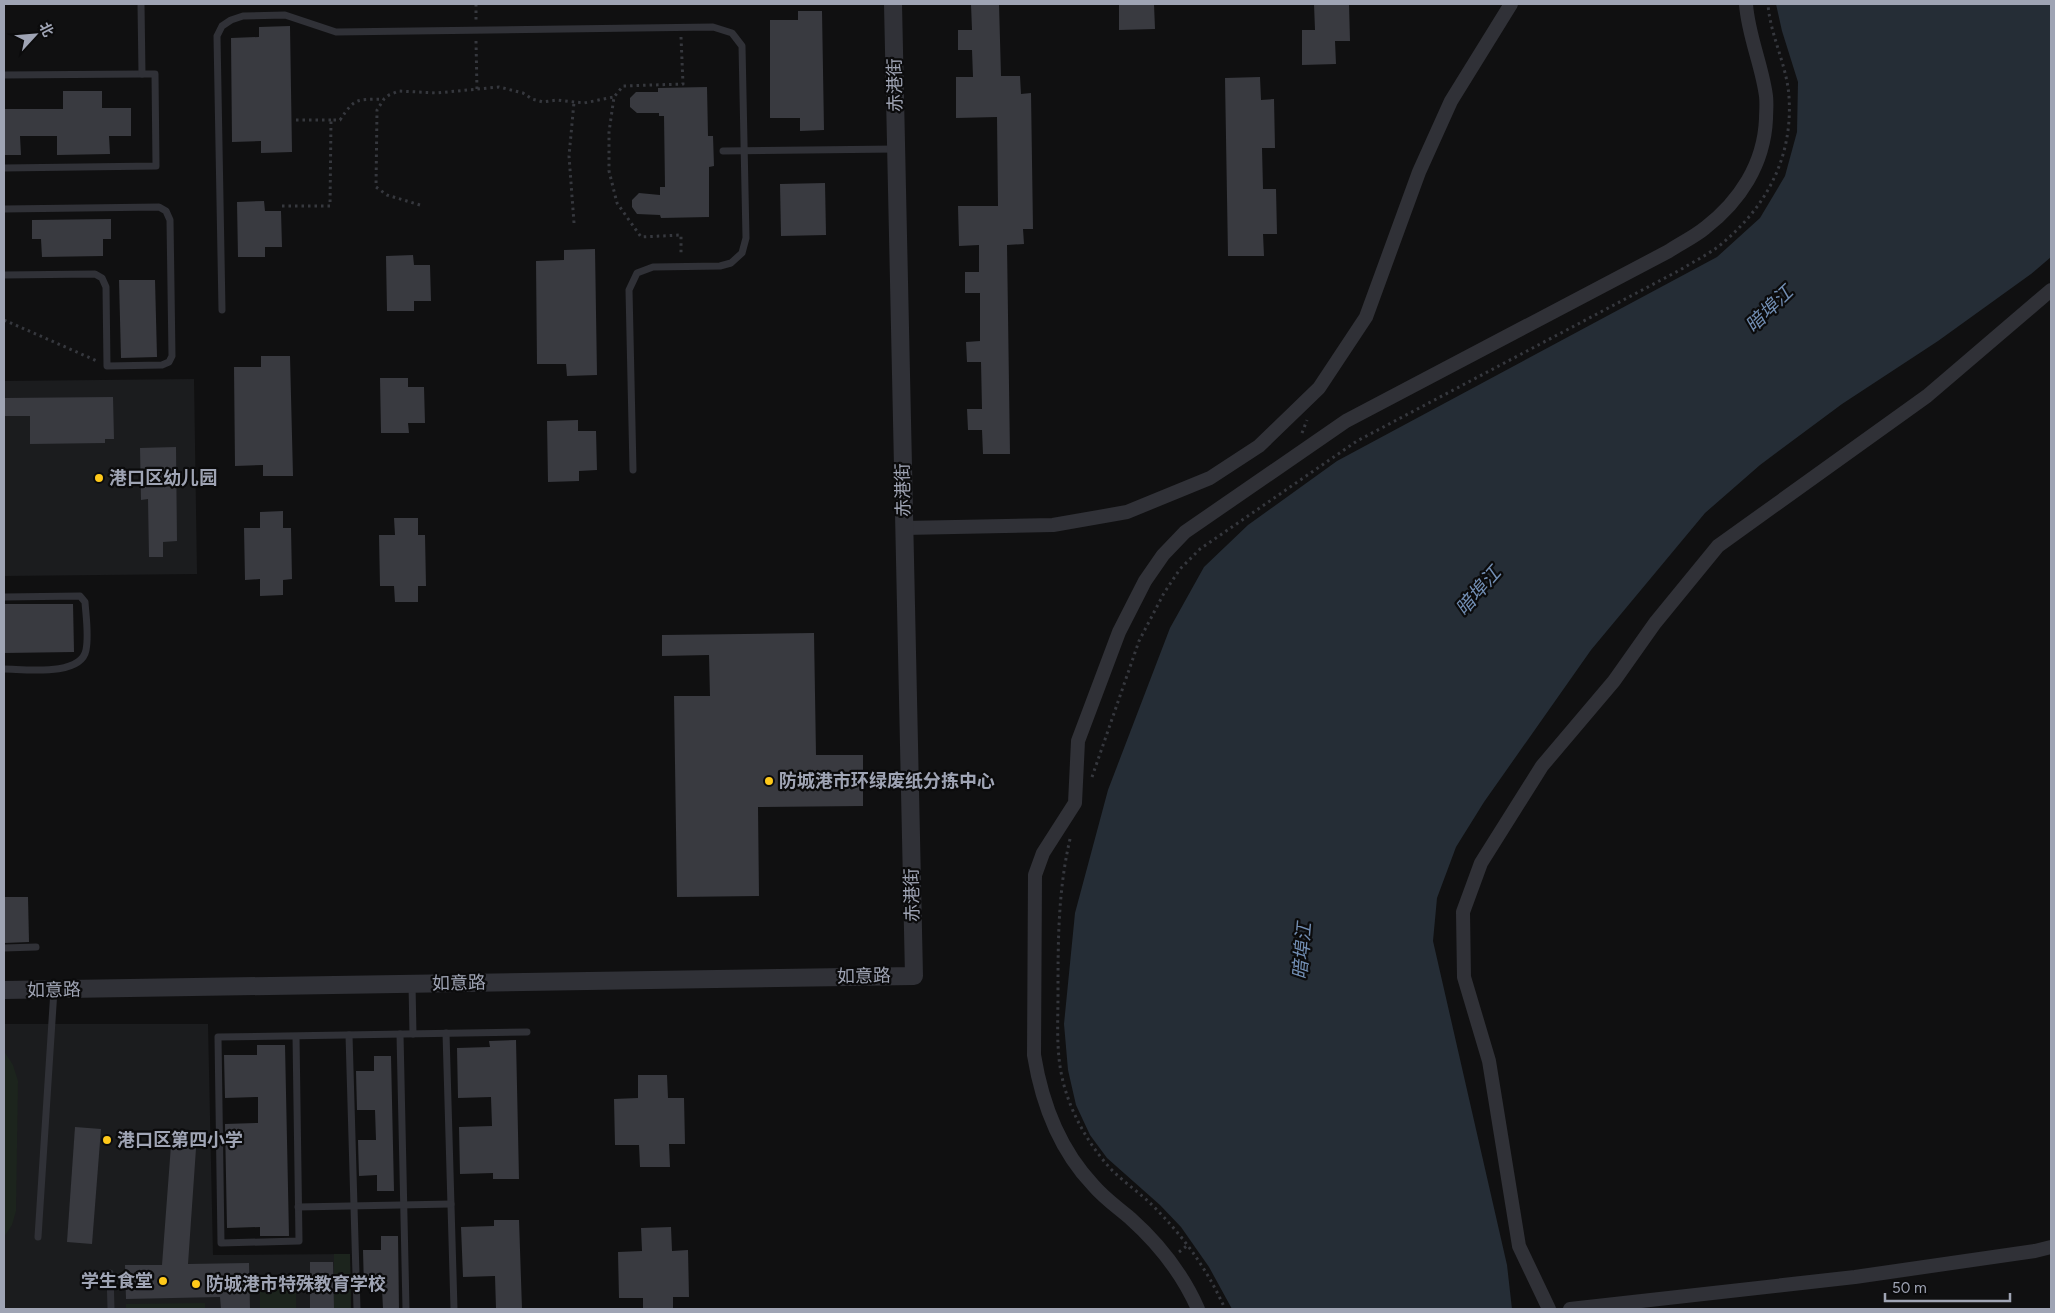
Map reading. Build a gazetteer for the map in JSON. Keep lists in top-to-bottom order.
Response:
{
  "streets": {
    "street": ["赤港街", "如意路"]
  },
  "crossings": [
    ["赤港街", "如意路"]
  ],
  "water": ["暗埠江"],
  "places": [
    "港口区幼儿园",
    "防城港市环绿废纸分拣中心",
    "港口区第四小学",
    "学生食堂",
    "防城港市特殊教育学校"
  ],
  "scale_bar": "50 m",
  "north": "top right"
}
